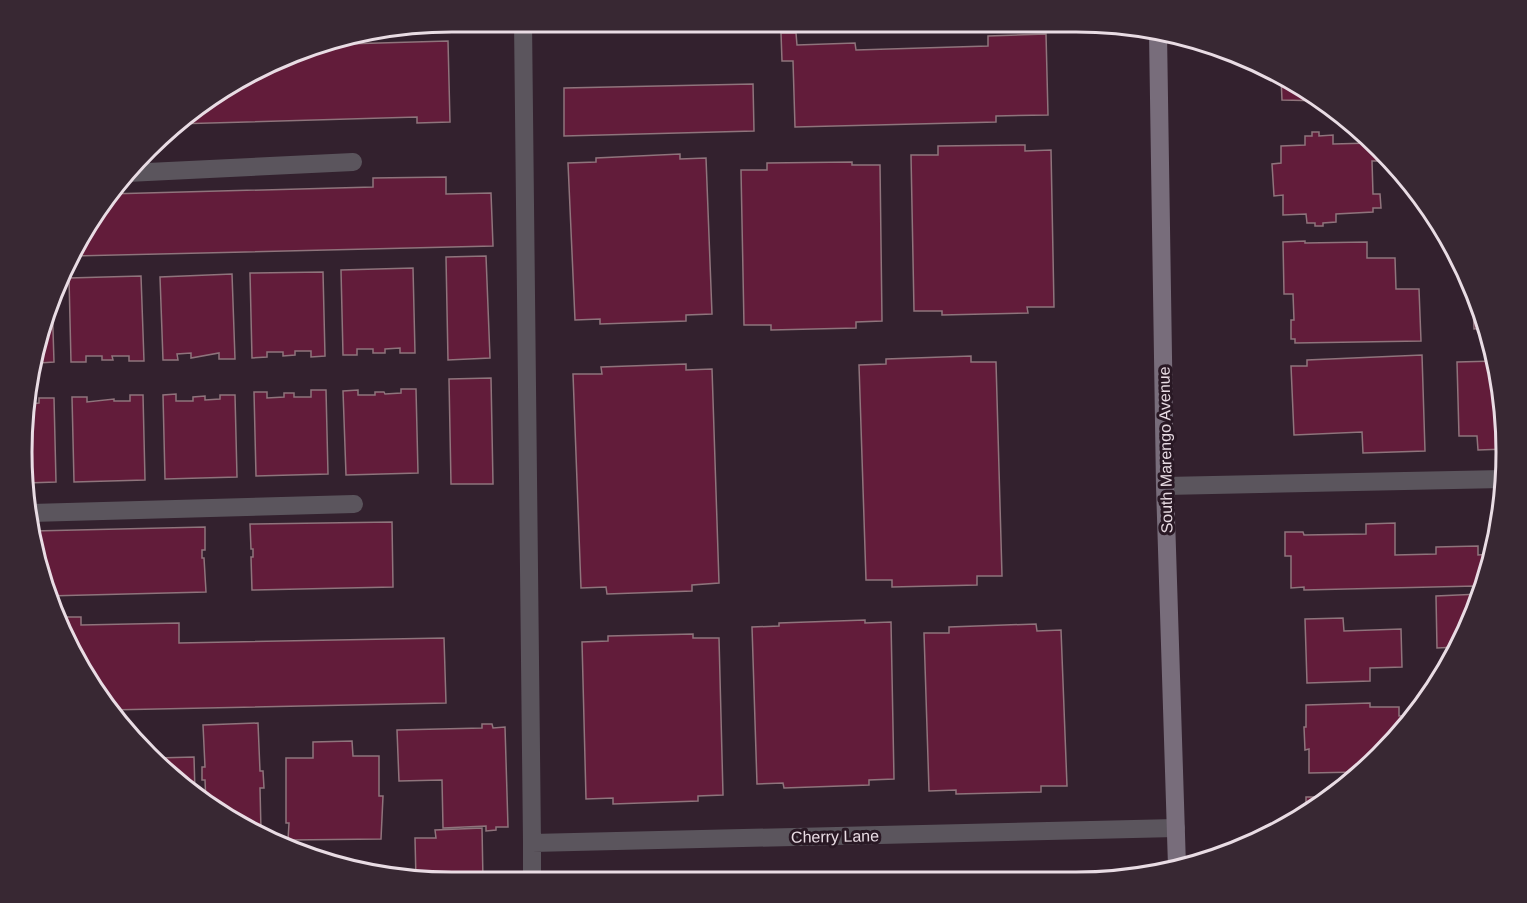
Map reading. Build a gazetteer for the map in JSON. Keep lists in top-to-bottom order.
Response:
{
  "streets": {
    "street": ["South Marengo Avenue"],
    "lane": ["Cherry Lane"]
  },
  "crossings": [
    ["South Marengo Avenue", "Cherry Lane"]
  ]
}
